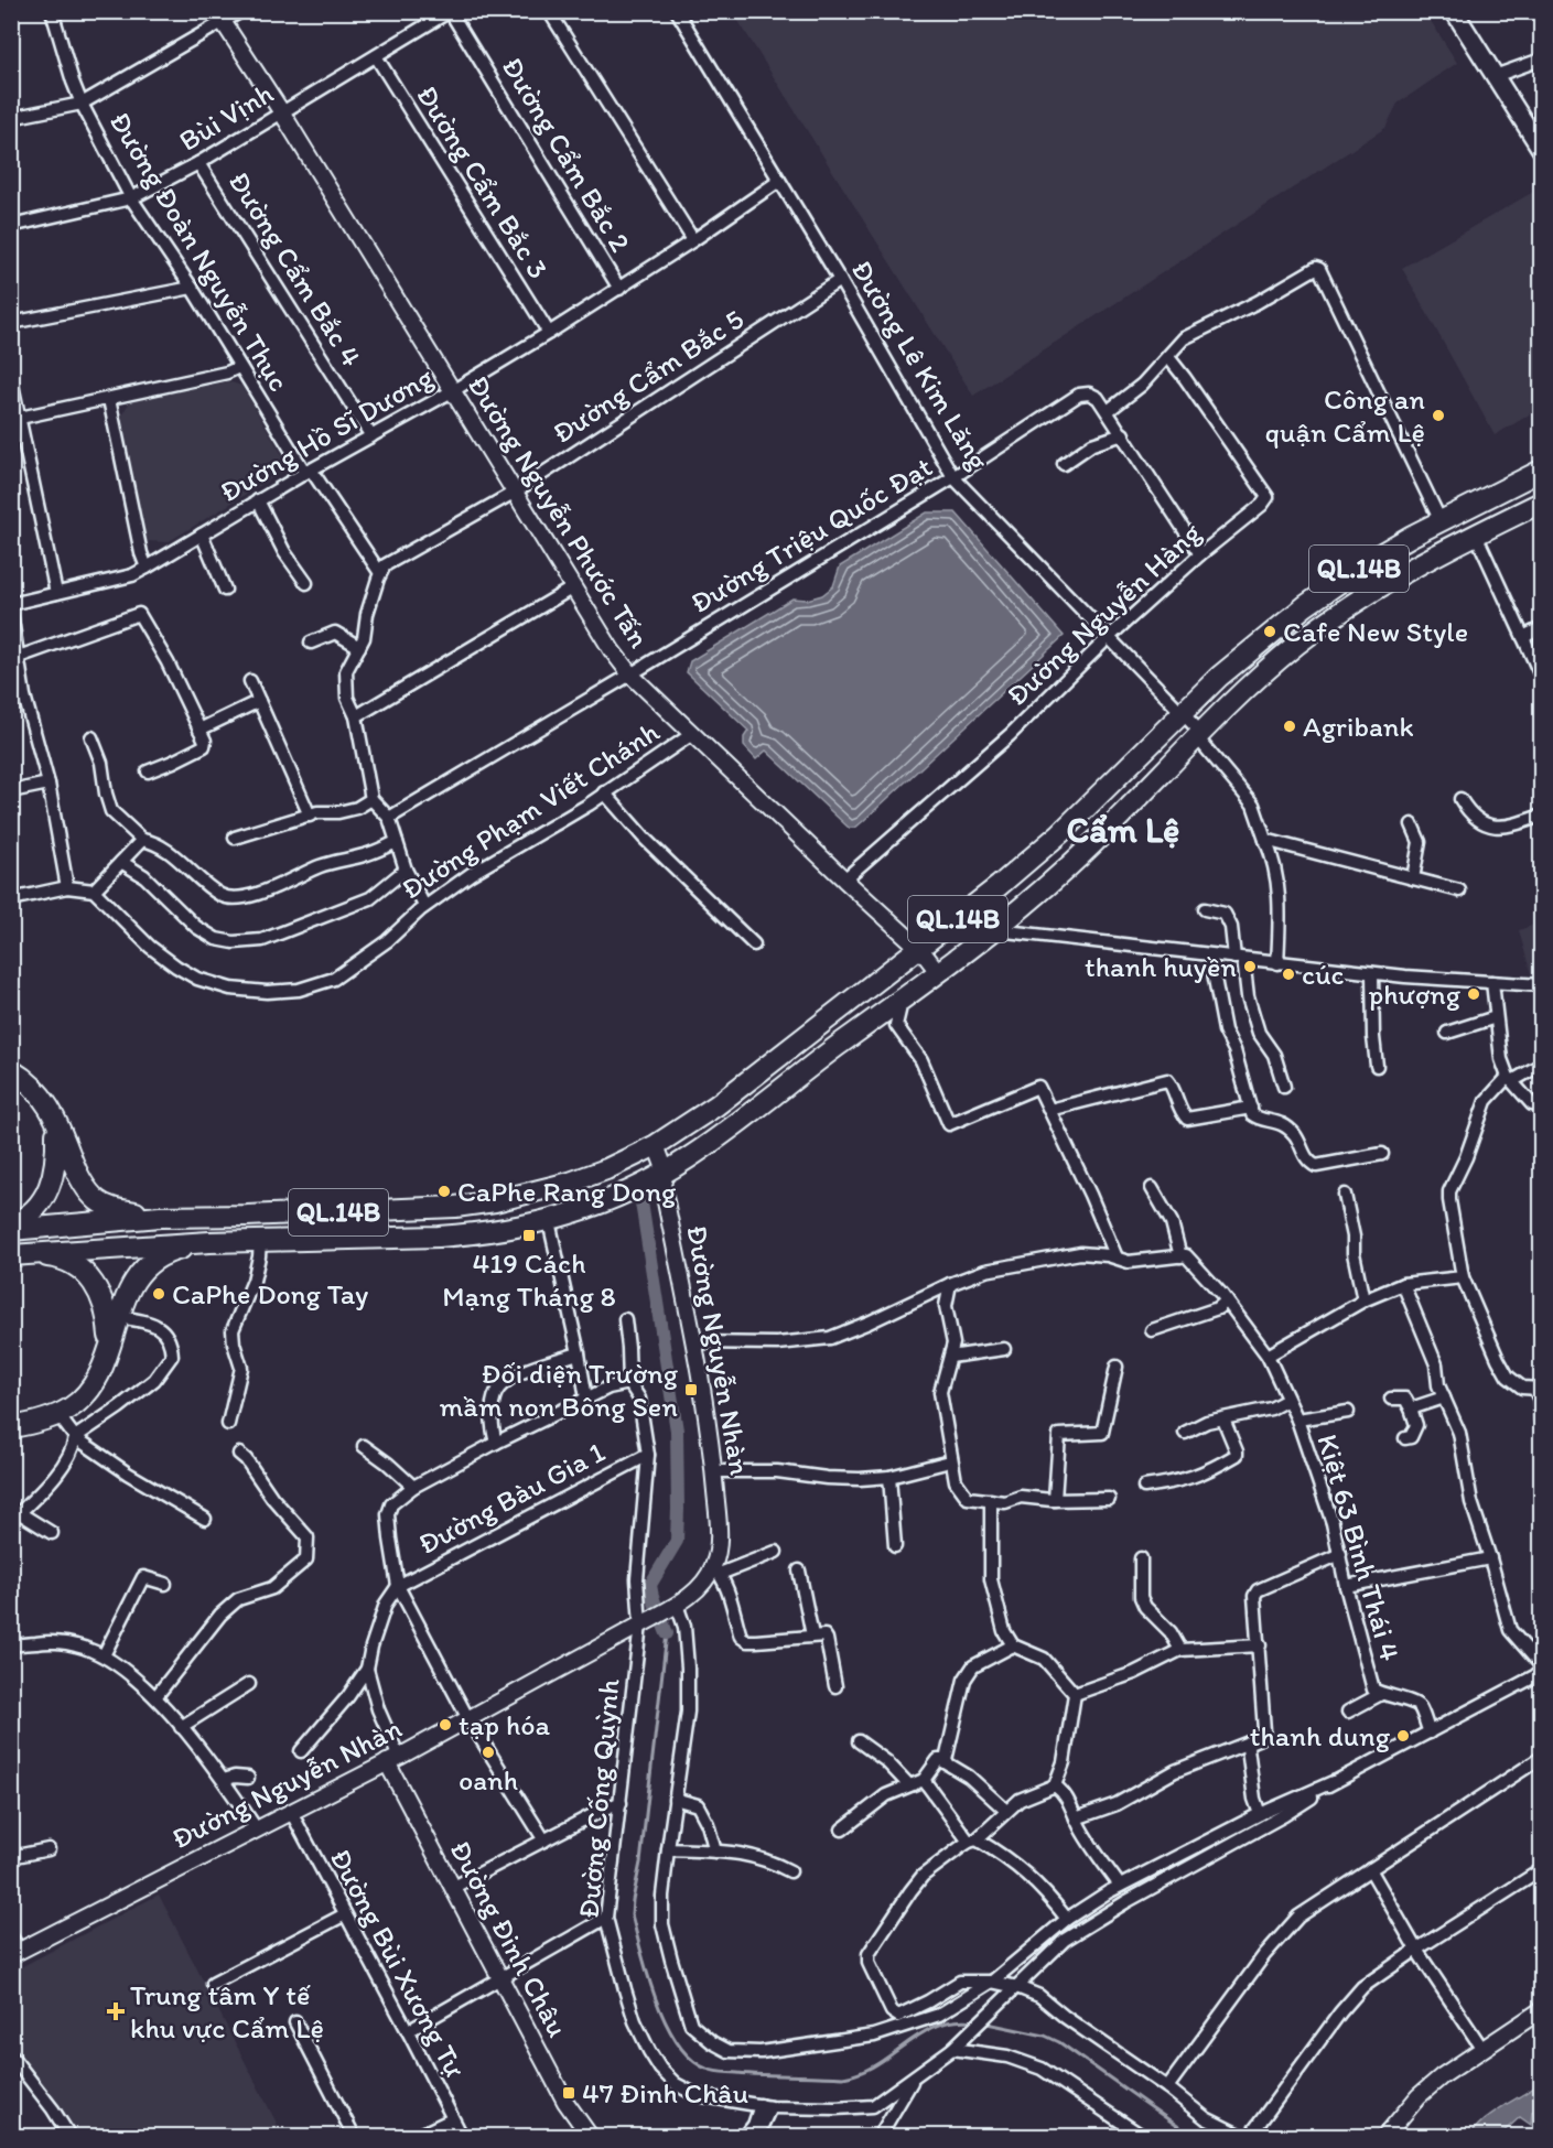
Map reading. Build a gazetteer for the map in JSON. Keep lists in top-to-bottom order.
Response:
{
  "streets": {
    "highway": ["QL.14B"],
    "street": [
      "Bùi Vịnh",
      "Đường Cẩm Bắc 2",
      "Đường Cẩm Bắc 3",
      "Đường Đoàn Nguyễn Thục",
      "Đường Cẩm Bắc 4",
      "Đường Lê Kim Lăng",
      "Đường Cẩm Bắc 5",
      "Đường Hồ Sĩ Dương",
      "Đường Nguyễn Phước Tấn",
      "Đường Triệu Quốc Đạt",
      "Đường Nguyễn Hàng",
      "Đường Phạm Viết Chánh",
      "Đường Nguyễn Nhàn",
      "Đường Bàu Gia 1",
      "Kiệt 63 Bình Thái 4",
      "Đường Cống Quỳnh",
      "Đường Đinh Châu",
      "Đường Bùi Xương Tự"
    ]
  },
  "crossings": [
    ["Bùi Vịnh", "Đường Cẩm Bắc 2"],
    ["Bùi Vịnh", "Đường Cẩm Bắc 3"],
    ["Bùi Vịnh", "Đường Đoàn Nguyễn Thục"],
    ["Bùi Vịnh", "Đường Cẩm Bắc 4"],
    ["Bùi Vịnh", "Đường Nguyễn Phước Tấn"],
    ["Đường Cẩm Bắc 2", "Đường Hồ Sĩ Dương"],
    ["Đường Cẩm Bắc 3", "Đường Hồ Sĩ Dương"],
    ["Đường Đoàn Nguyễn Thục", "Đường Cẩm Bắc 5"],
    ["Đường Đoàn Nguyễn Thục", "Đường Hồ Sĩ Dương"],
    ["Đường Cẩm Bắc 4", "Đường Hồ Sĩ Dương"],
    ["Đường Lê Kim Lăng", "Đường Cẩm Bắc 5"],
    ["Đường Lê Kim Lăng", "Đường Hồ Sĩ Dương"],
    ["Đường Lê Kim Lăng", "Đường Triệu Quốc Đạt"],
    ["Đường Lê Kim Lăng", "QL.14B"],
    ["Đường Lê Kim Lăng", "Đường Nguyễn Hàng"],
    ["Đường Cẩm Bắc 5", "Đường Nguyễn Phước Tấn"],
    ["Đường Hồ Sĩ Dương", "Đường Nguyễn Phước Tấn"],
    ["Đường Nguyễn Phước Tấn", "Đường Triệu Quốc Đạt"],
    ["Đường Nguyễn Phước Tấn", "QL.14B"],
    ["Đường Nguyễn Phước Tấn", "Đường Nguyễn Hàng"],
    ["Đường Nguyễn Phước Tấn", "Đường Phạm Viết Chánh"],
    ["Đường Triệu Quốc Đạt", "Đường Nguyễn Hàng"],
    ["QL.14B", "Đường Nguyễn Nhàn"],
    ["Đường Nguyễn Nhàn", "Đường Cống Quỳnh"],
    ["Đường Nguyễn Nhàn", "Đường Đinh Châu"],
    ["Đường Nguyễn Nhàn", "Đường Bùi Xương Tự"],
    ["Đường Bàu Gia 1", "Đường Cống Quỳnh"]
  ],
  "districts": ["Cẩm Lệ"],
  "places": {
    "other": [
      "Công an quận Cẩm Lệ",
      "Cafe New Style",
      "Agribank",
      "thanh huyền",
      "cúc",
      "phượng",
      "CaPhe Rang Dong",
      "CaPhe Dong Tay",
      "tạp hóa",
      "thanh dung",
      "oanh"
    ],
    "transit": ["419 Cách Mạng Tháng 8", "Đối diện Trường mầm non Bông Sen", "47 Đinh Châu"],
    "health": ["Trung tâm Y tế khu vực Cẩm Lệ"]
  }
}
